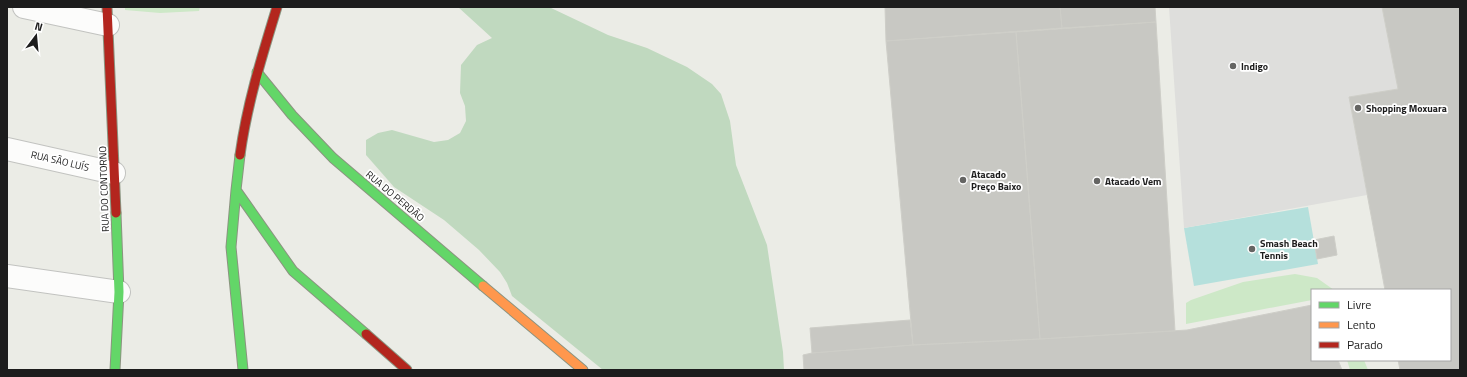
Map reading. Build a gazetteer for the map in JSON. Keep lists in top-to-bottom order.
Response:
{
  "streets": {
    "street": ["RUA SÃO LUÍS", "RUA DO CONTORNO", "RUA DO PERDÃO"]
  },
  "crossings": [
    ["RUA SÃO LUÍS", "RUA DO CONTORNO"]
  ],
  "places": [
    "Indigo",
    "Shopping Moxuara",
    "Atacado Preço Baixo",
    "Atacado Vem",
    "Smash Beach Tennis"
  ],
  "legend": ["Livre", "Lento", "Parado"],
  "north": "top"
}
